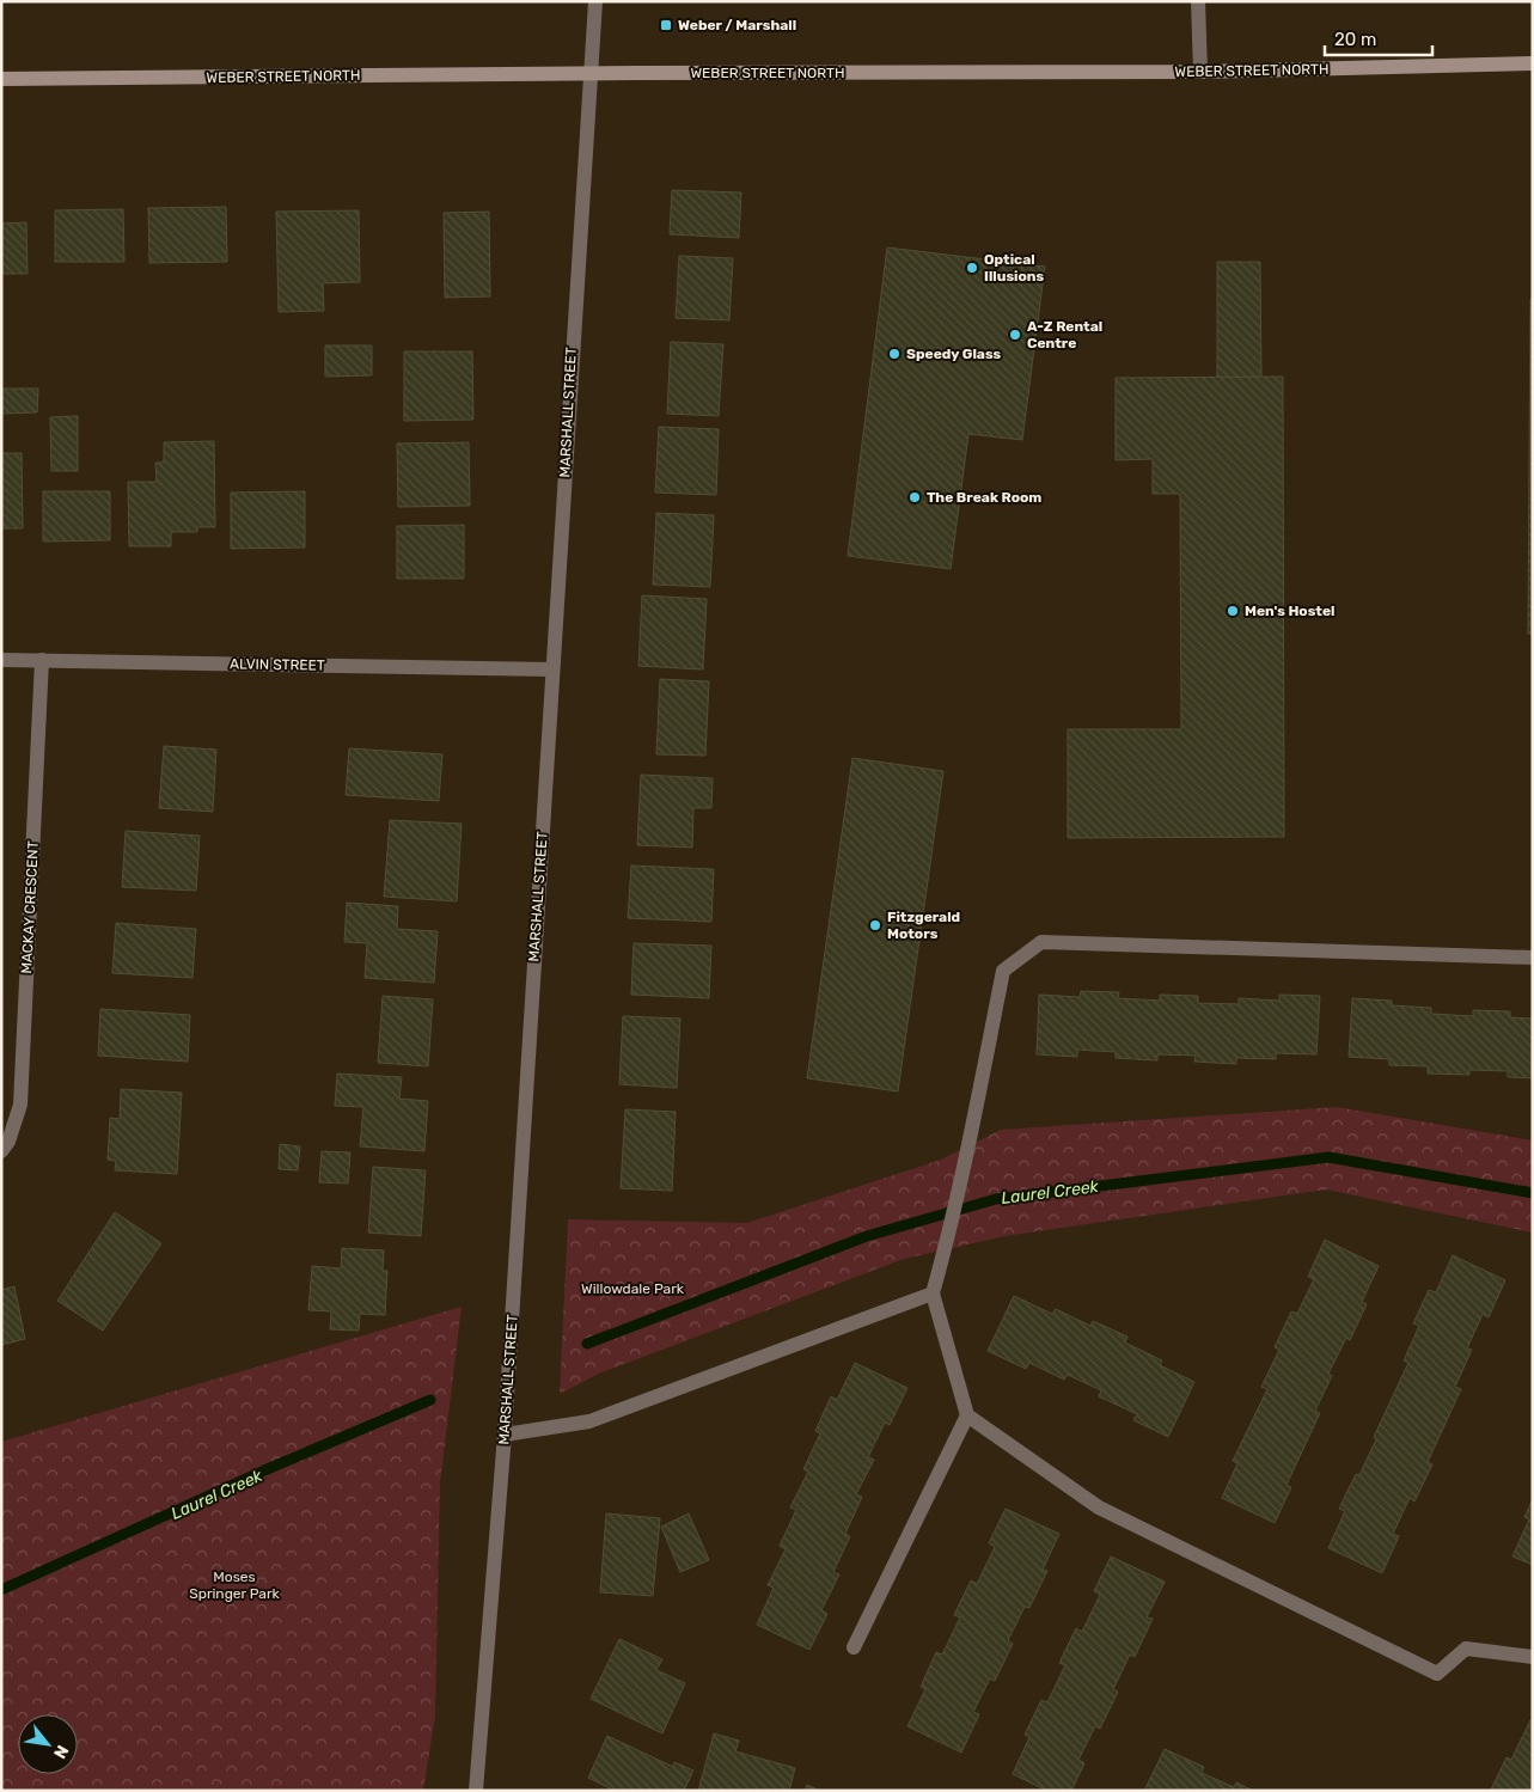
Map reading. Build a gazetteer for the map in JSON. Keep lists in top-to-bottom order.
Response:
{
  "streets": {
    "main road": ["WEBER STREET NORTH"],
    "street": ["MARSHALL STREET", "ALVIN STREET", "MACKAY CRESCENT"]
  },
  "crossings": [
    ["WEBER STREET NORTH", "MARSHALL STREET"],
    ["MARSHALL STREET", "ALVIN STREET"],
    ["ALVIN STREET", "MACKAY CRESCENT"]
  ],
  "water": ["Laurel Creek"],
  "parks": ["Willowdale Park", "Moses Springer Park"],
  "places": {
    "transit": ["Weber / Marshall"],
    "other": [
      "Optical Illusions",
      "A-Z Rental Centre",
      "Speedy Glass",
      "The Break Room",
      "Men's Hostel",
      "Fitzgerald Motors"
    ]
  },
  "scale_bar": "20 m",
  "north": "bottom right"
}
